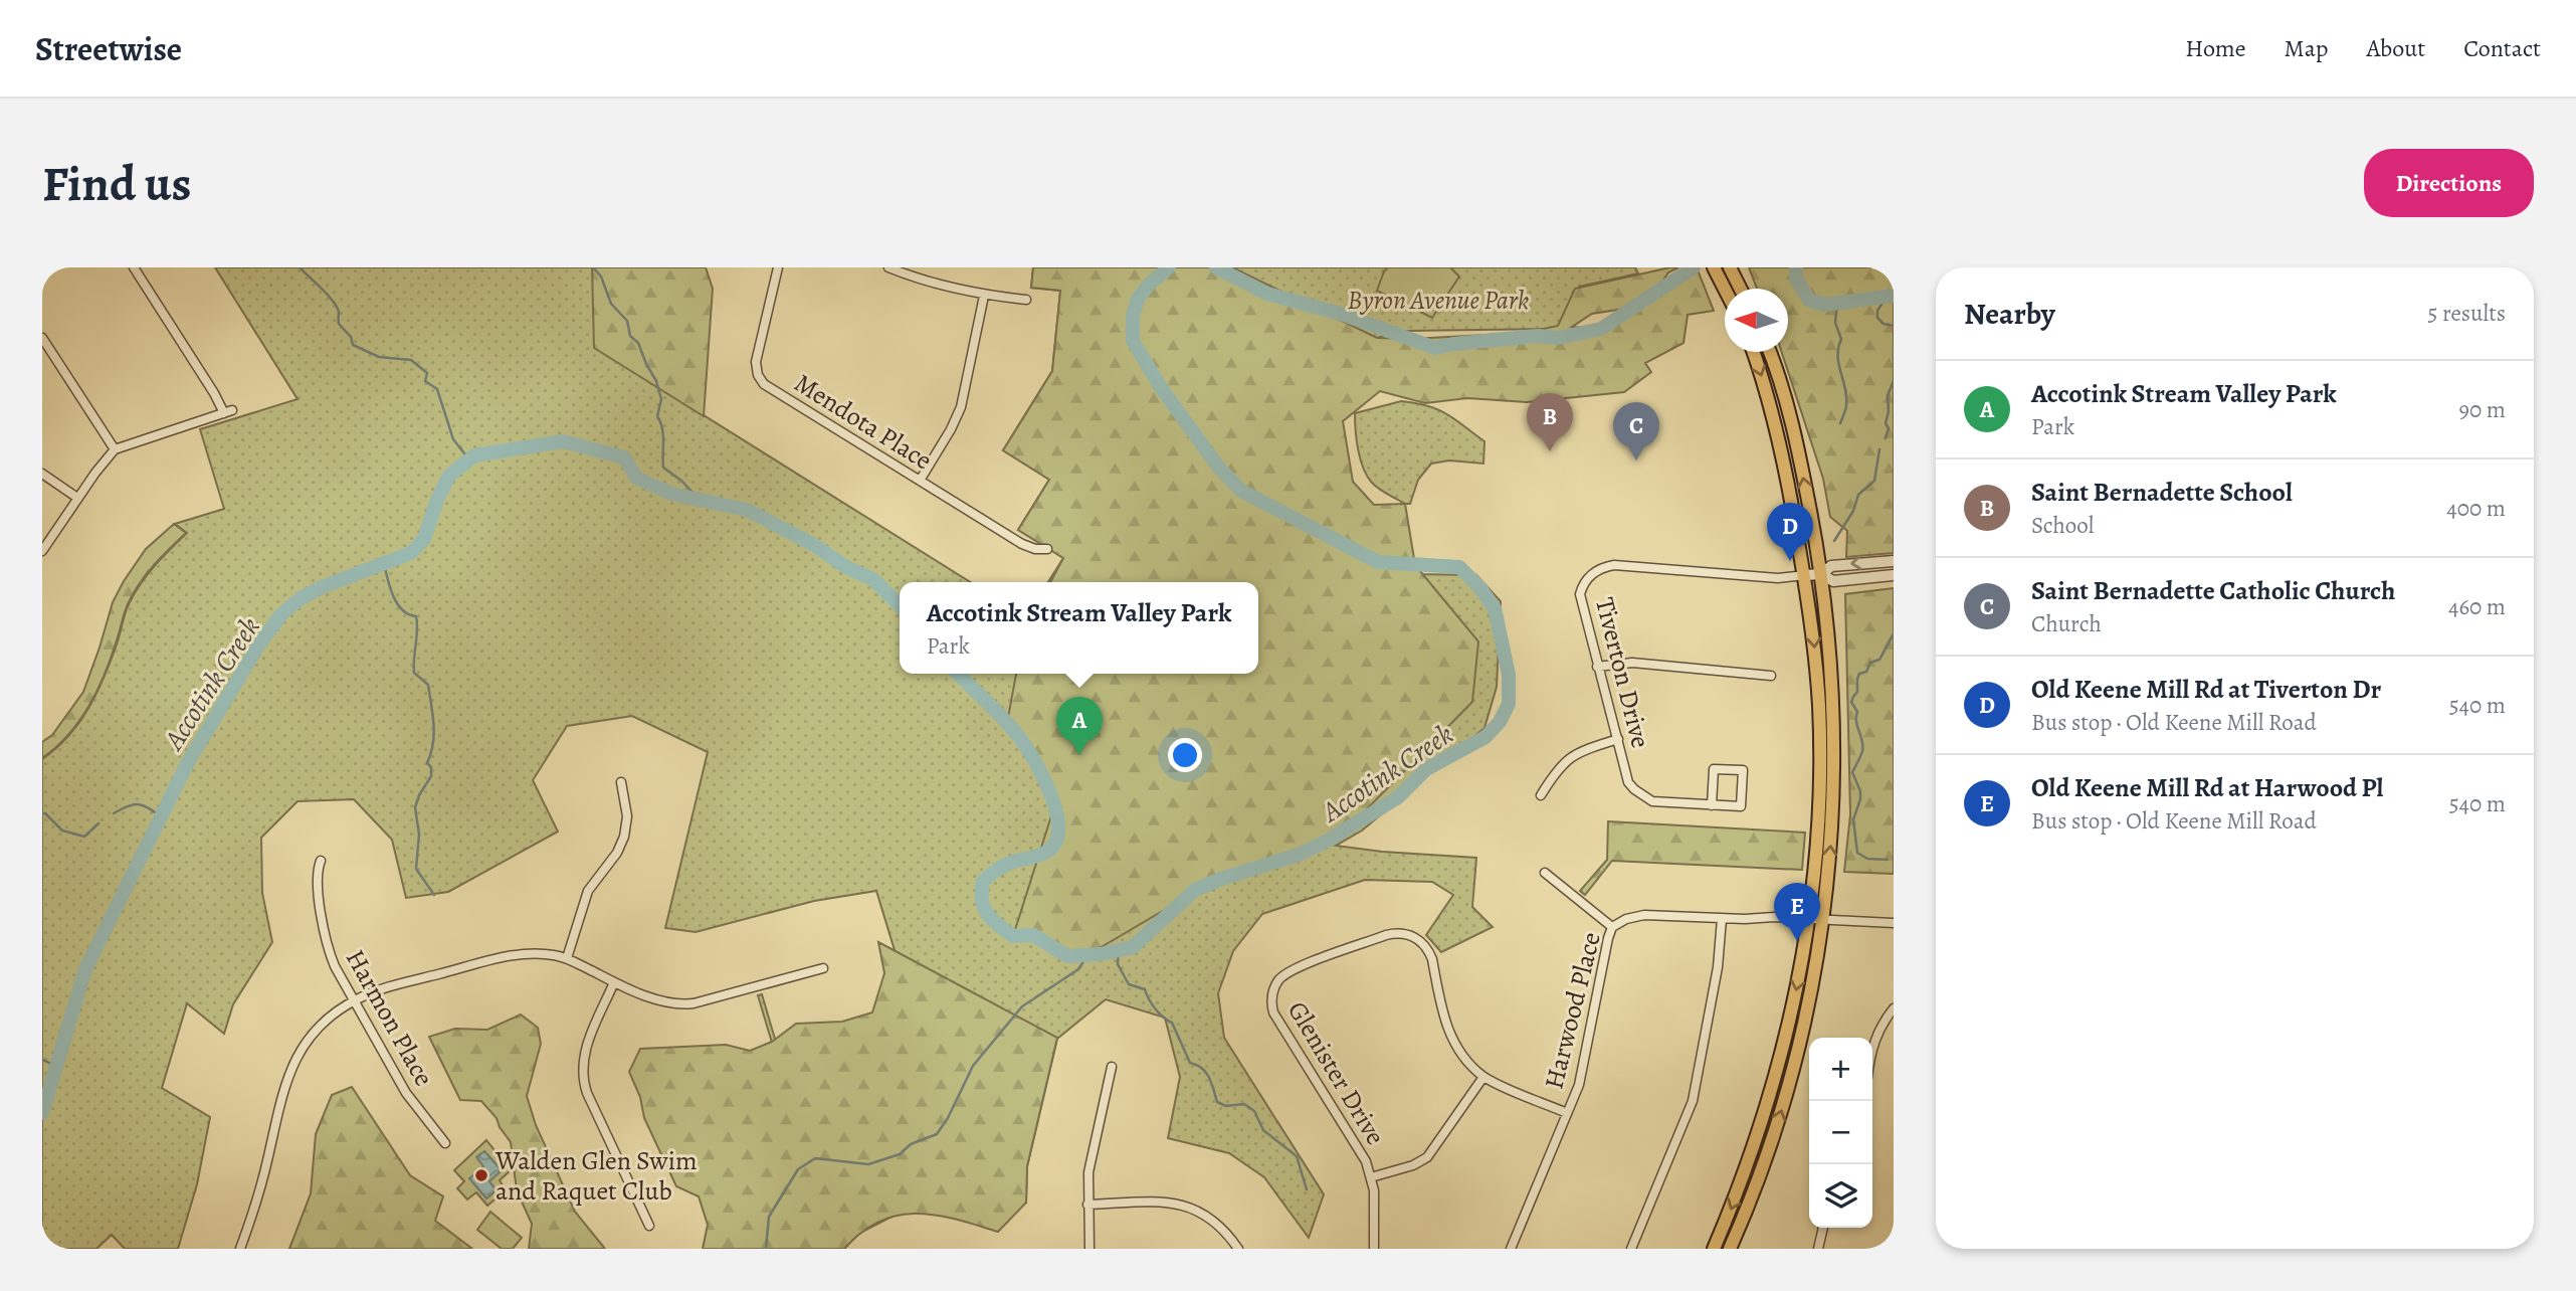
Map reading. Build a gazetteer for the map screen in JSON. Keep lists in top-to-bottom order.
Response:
{
  "streets": {
    "street": [
      "Mendota Place",
      "Tiverton Drive",
      "Harwood Place",
      "Harmon Place",
      "Glenister Drive"
    ]
  },
  "crossings": [
    ["Harwood Place", "Glenister Drive"]
  ],
  "water": ["Accotink Creek"],
  "parks": ["Byron Avenue Park"],
  "places": ["Walden Glen Swim and Raquet Club"],
  "north": "left",
  "page": {
    "header": "Streetwise",
    "nav": [
      "Home",
      "Map",
      "About",
      "Contact"
    ],
    "buttons": "Directions",
    "title": "Find us",
    "heading": ["Nearby", "5 results"],
    "list": [
      {
        "mark": "A",
        "name": "Accotink Stream Valley Park",
        "note": "Park",
        "value": "90 m"
      },
      {
        "mark": "B",
        "name": "Saint Bernadette School",
        "note": "School",
        "value": "400 m"
      },
      {
        "mark": "C",
        "name": "Saint Bernadette Catholic Church",
        "note": "Church",
        "value": "460 m"
      },
      {
        "mark": "D",
        "name": "Old Keene Mill Rd at Tiverton Dr",
        "note": "Bus stop · Old Keene Mill Road",
        "value": "540 m"
      },
      {
        "mark": "E",
        "name": "Old Keene Mill Rd at Harwood Pl",
        "note": "Bus stop · Old Keene Mill Road",
        "value": "540 m"
      }
    ],
    "pins": [
      "B",
      "C",
      "D",
      "A",
      "E"
    ],
    "popup": ["Accotink Stream Valley Park", "Park"],
    "map_buttons": ["+", "−"]
  }
}
